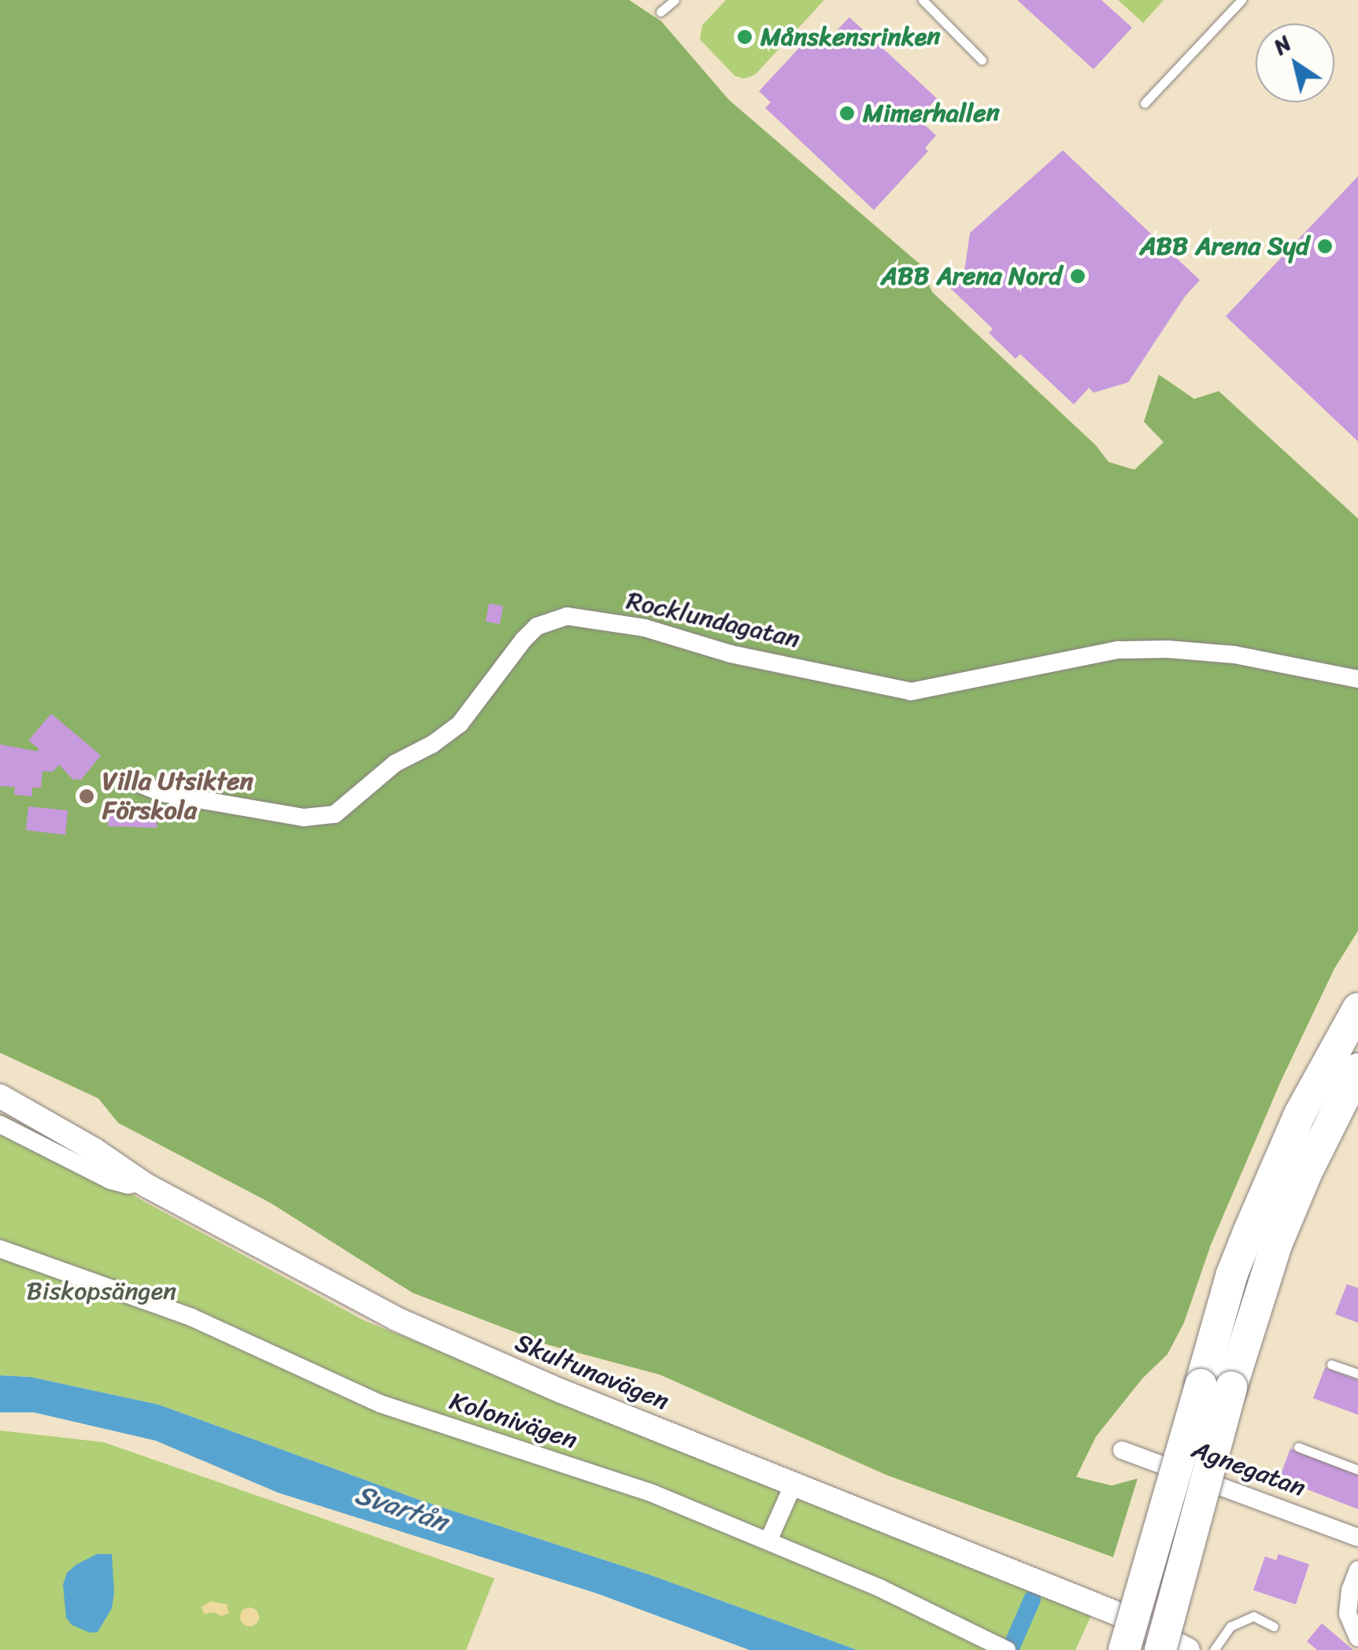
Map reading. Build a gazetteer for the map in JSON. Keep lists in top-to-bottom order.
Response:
{
  "streets": {
    "street": [
      "Rocklundagatan",
      "Skultunavägen",
      "Kolonivägen",
      "Agnegatan"
    ]
  },
  "water": ["Svartån"],
  "parks": ["Biskopsängen"],
  "places": [
    "Månskensrinken",
    "Mimerhallen",
    "ABB Arena Syd",
    "ABB Arena Nord",
    "Villa Utsikten Förskola"
  ],
  "north": "top left"
}
